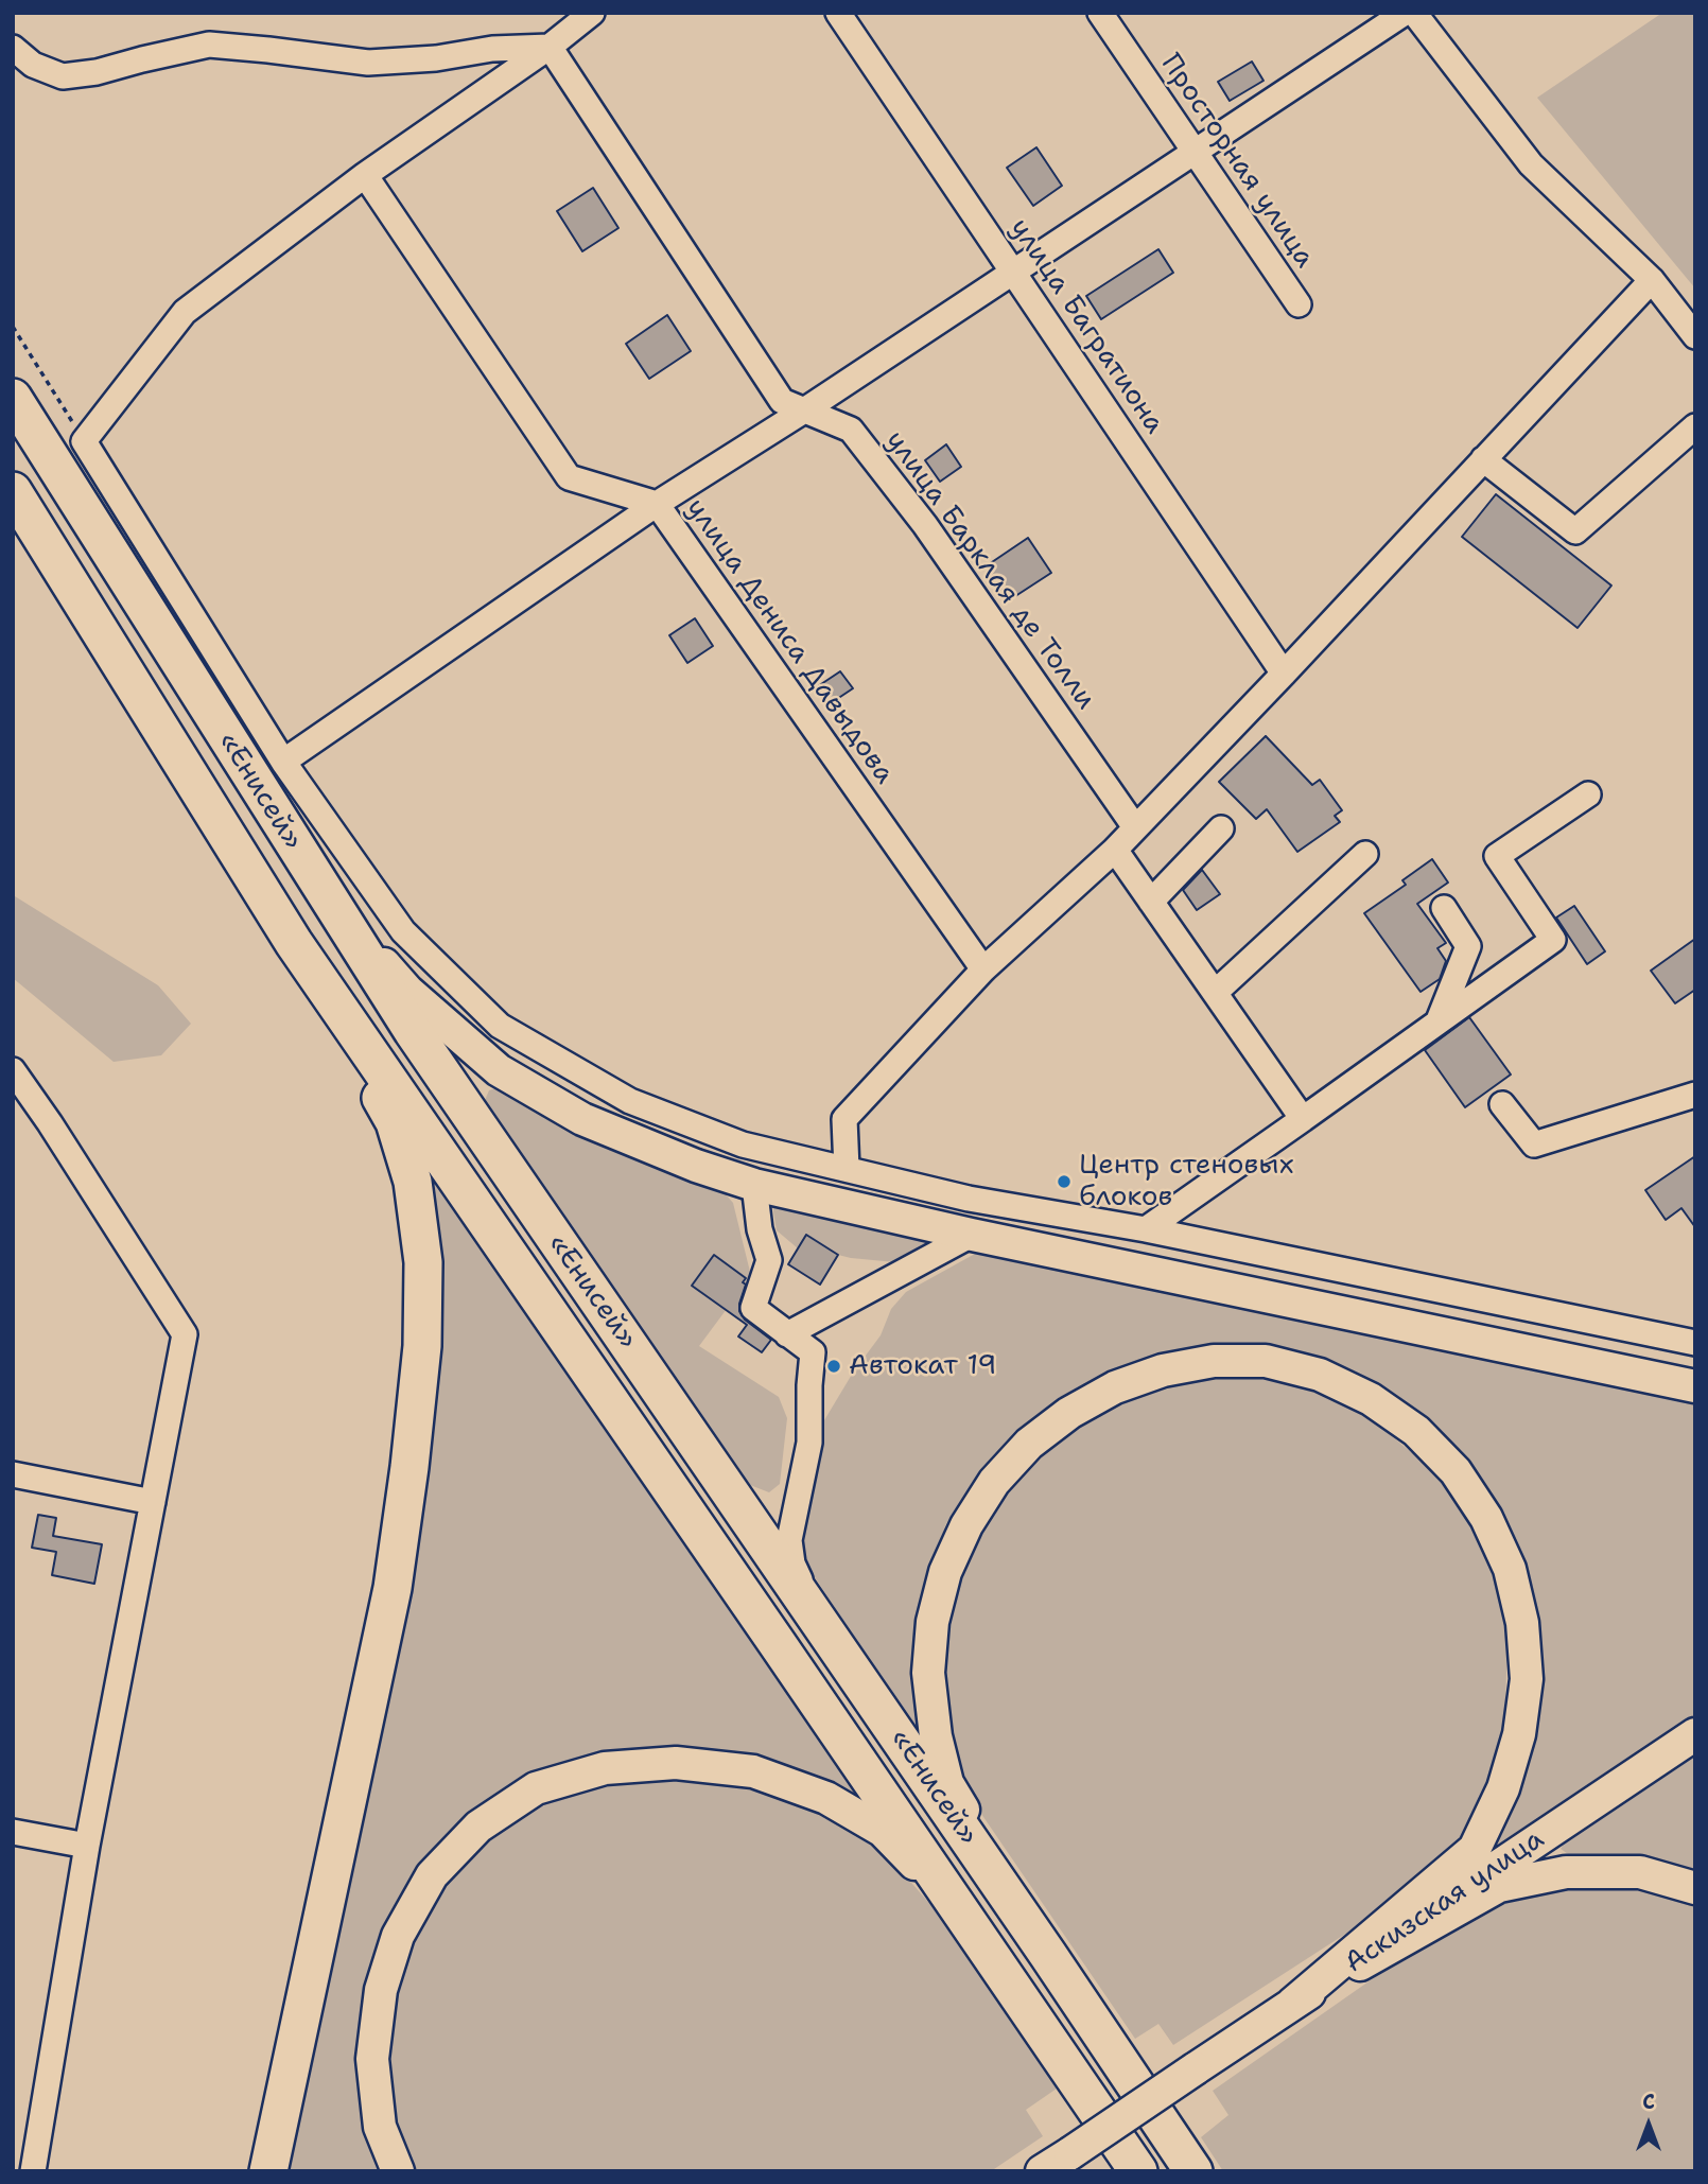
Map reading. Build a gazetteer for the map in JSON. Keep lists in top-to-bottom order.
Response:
{
  "streets": {
    "highway": ["«Енисей»"],
    "main road": ["Аскизская улица"],
    "street": [
      "Просторная улица",
      "улица Багратиона",
      "улица Барклая де Толли",
      "улица Дениса Давыдова"
    ]
  },
  "places": ["Центр стеновых блоков", "Автокат 19"],
  "north": "top"
}
